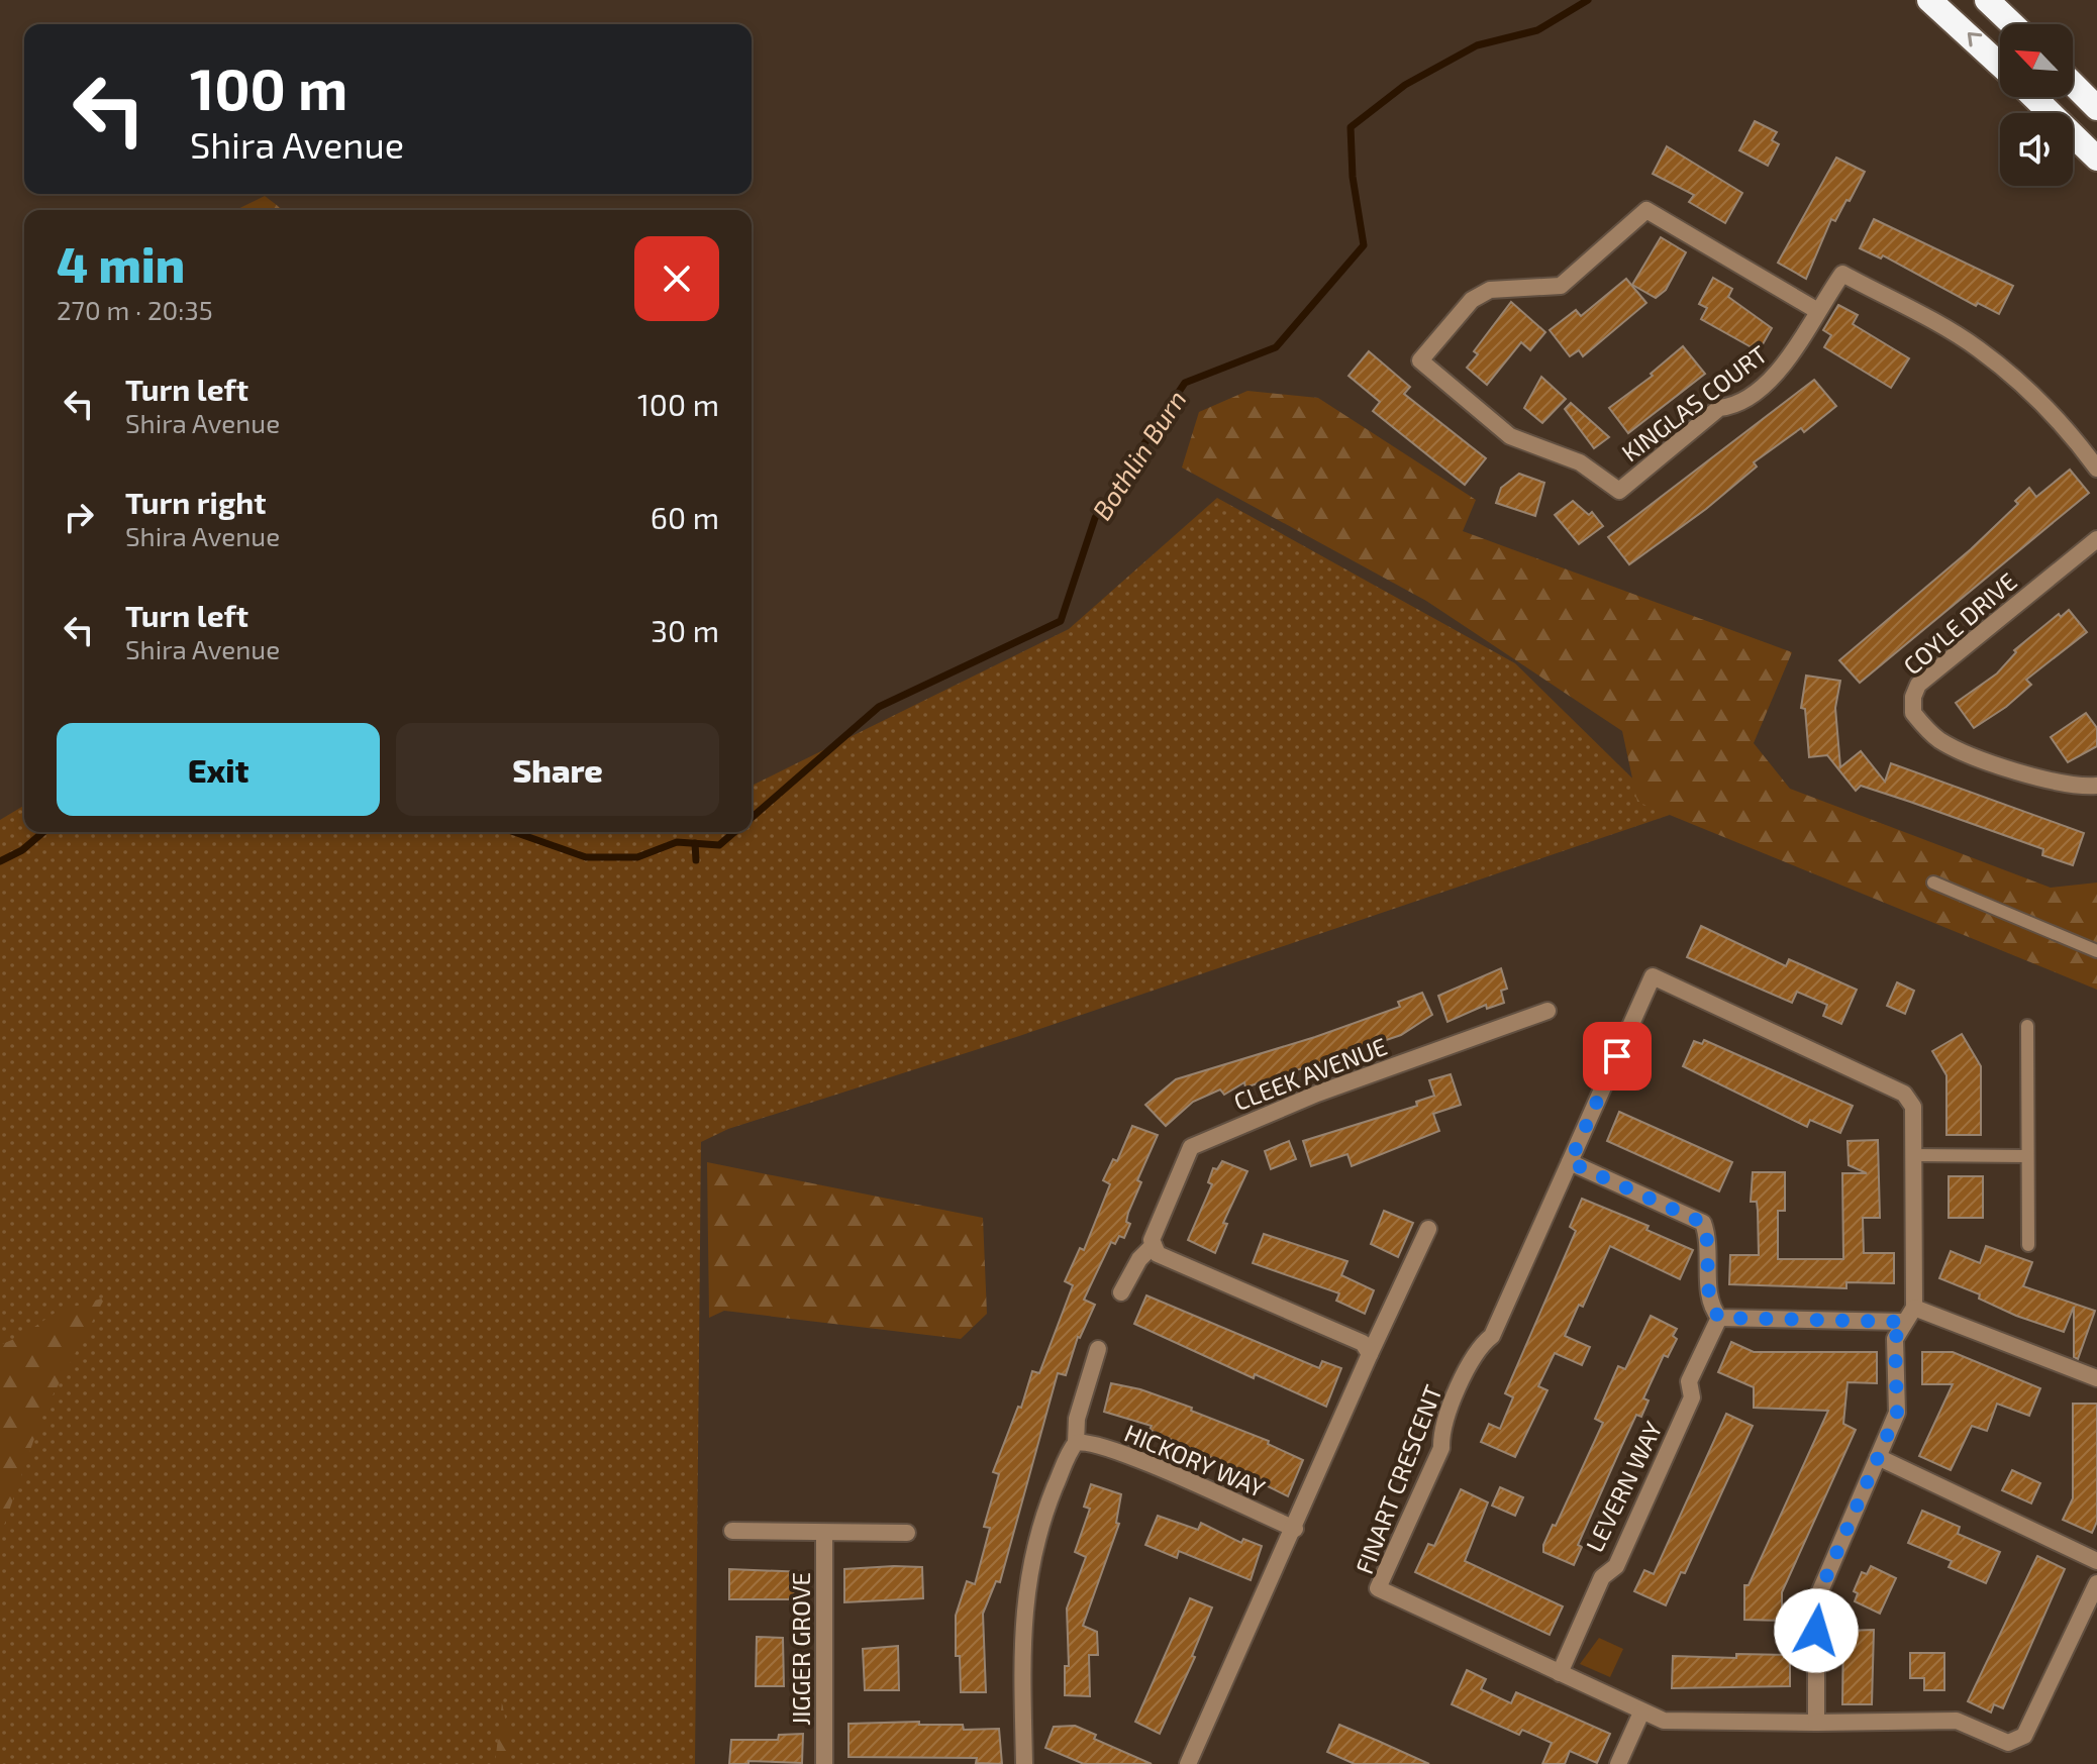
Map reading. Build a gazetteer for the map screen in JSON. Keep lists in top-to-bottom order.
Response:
{
  "streets": {
    "street": [
      "KINGLAS COURT",
      "COYLE DRIVE",
      "CLEEK AVENUE",
      "HICKORY WAY",
      "FINART CRESCENT",
      "LEVERN WAY",
      "JIGGER GROVE"
    ]
  },
  "crossings": [
    ["FINART CRESCENT", "LEVERN WAY"]
  ],
  "water": ["Bothlin Burn"],
  "north": "top left",
  "page": {
    "turn": ["100 m", "Shira Avenue"],
    "heading": ["4 min", "270 m · 20:35"],
    "list": [
      {
        "name": "Turn left",
        "note": "Shira Avenue",
        "value": "100 m"
      },
      {
        "name": "Turn right",
        "note": "Shira Avenue",
        "value": "60 m"
      },
      {
        "name": "Turn left",
        "note": "Shira Avenue",
        "value": "30 m"
      }
    ],
    "buttons": ["Exit", "Share"]
  }
}
